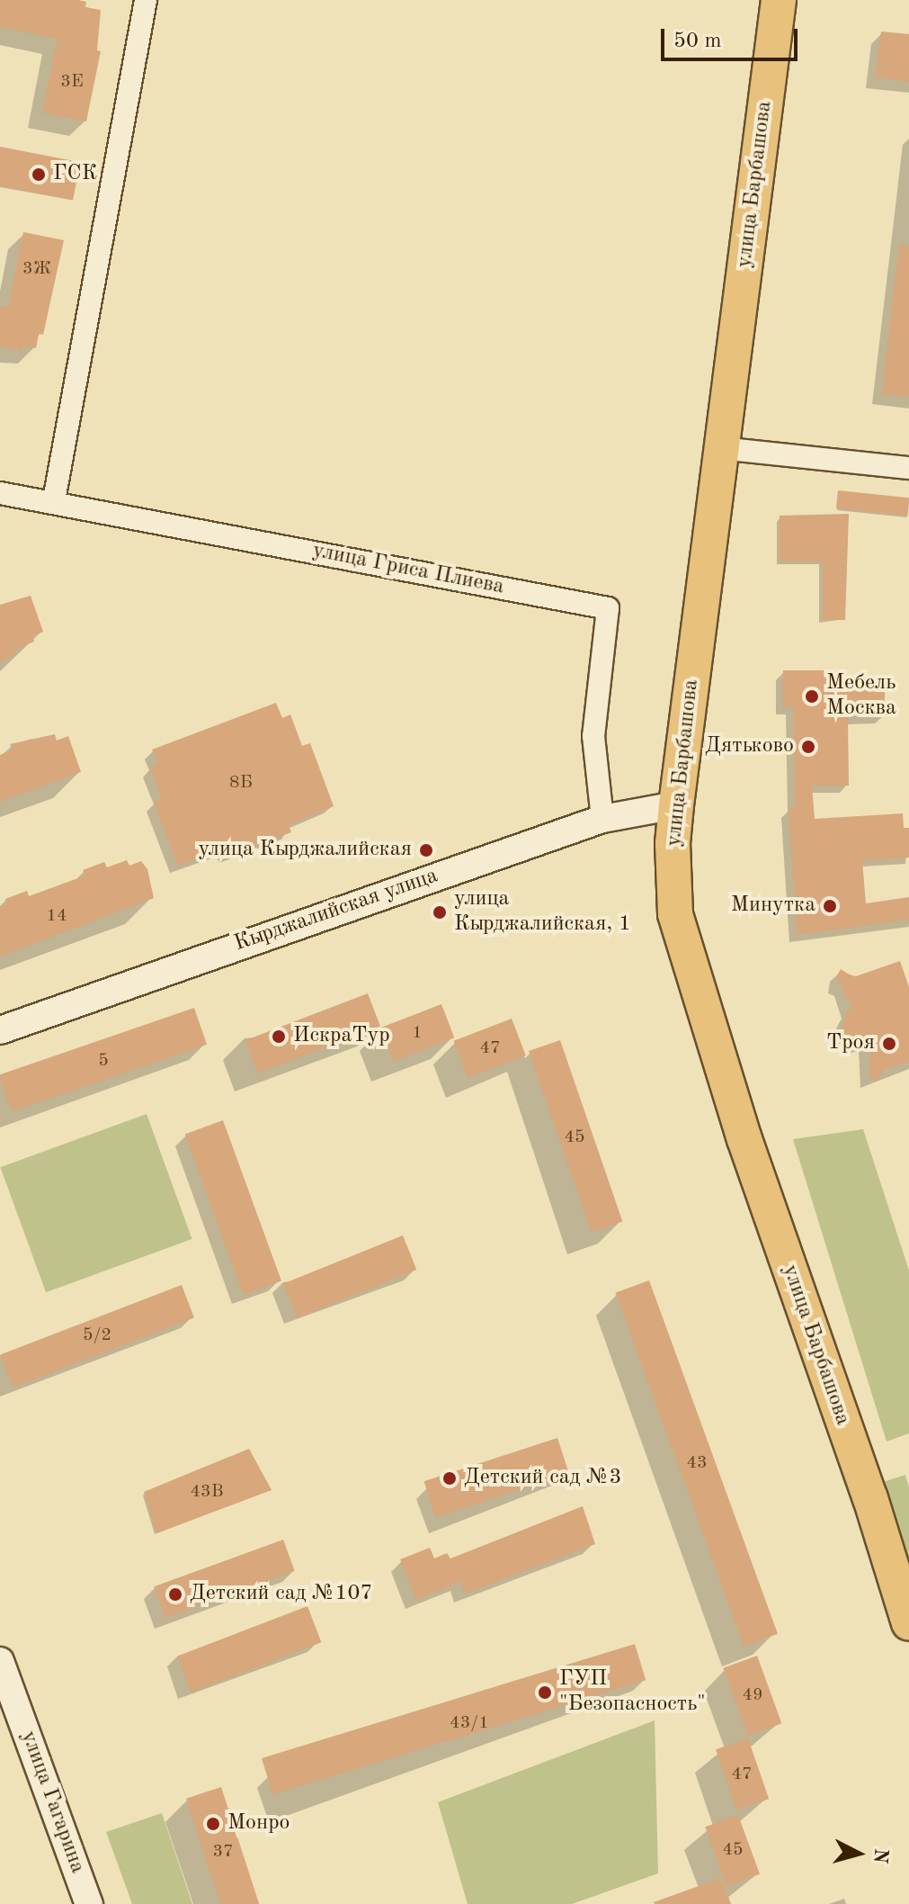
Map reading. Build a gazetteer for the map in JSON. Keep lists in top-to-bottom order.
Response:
{
  "streets": {
    "main road": ["улица Барбашова"],
    "street": ["улица Гриса Плиева", "Кырджалийская улица", "улица Гагарина"]
  },
  "crossings": [
    ["улица Барбашова", "Кырджалийская улица"],
    ["улица Гриса Плиева", "Кырджалийская улица"]
  ],
  "places": [
    "ГСК",
    "Мебель Москва",
    "Дятьково",
    "улица Кырджалийская",
    "Минутка",
    "улица Кырджалийская, 1",
    "ИскраТур",
    "Троя",
    "Детский сад №3",
    "Детский сад №107",
    "ГУП \"Безопасность\"",
    "Монро"
  ],
  "house_numbers": [
    "3Е",
    "3Ж",
    "8Б",
    "14",
    "1",
    "47",
    "5",
    "45",
    "5/2",
    "43",
    "43В",
    "49",
    "43/1",
    "47",
    "45",
    "37"
  ],
  "scale_bar": "50 m",
  "north": "right"
}
